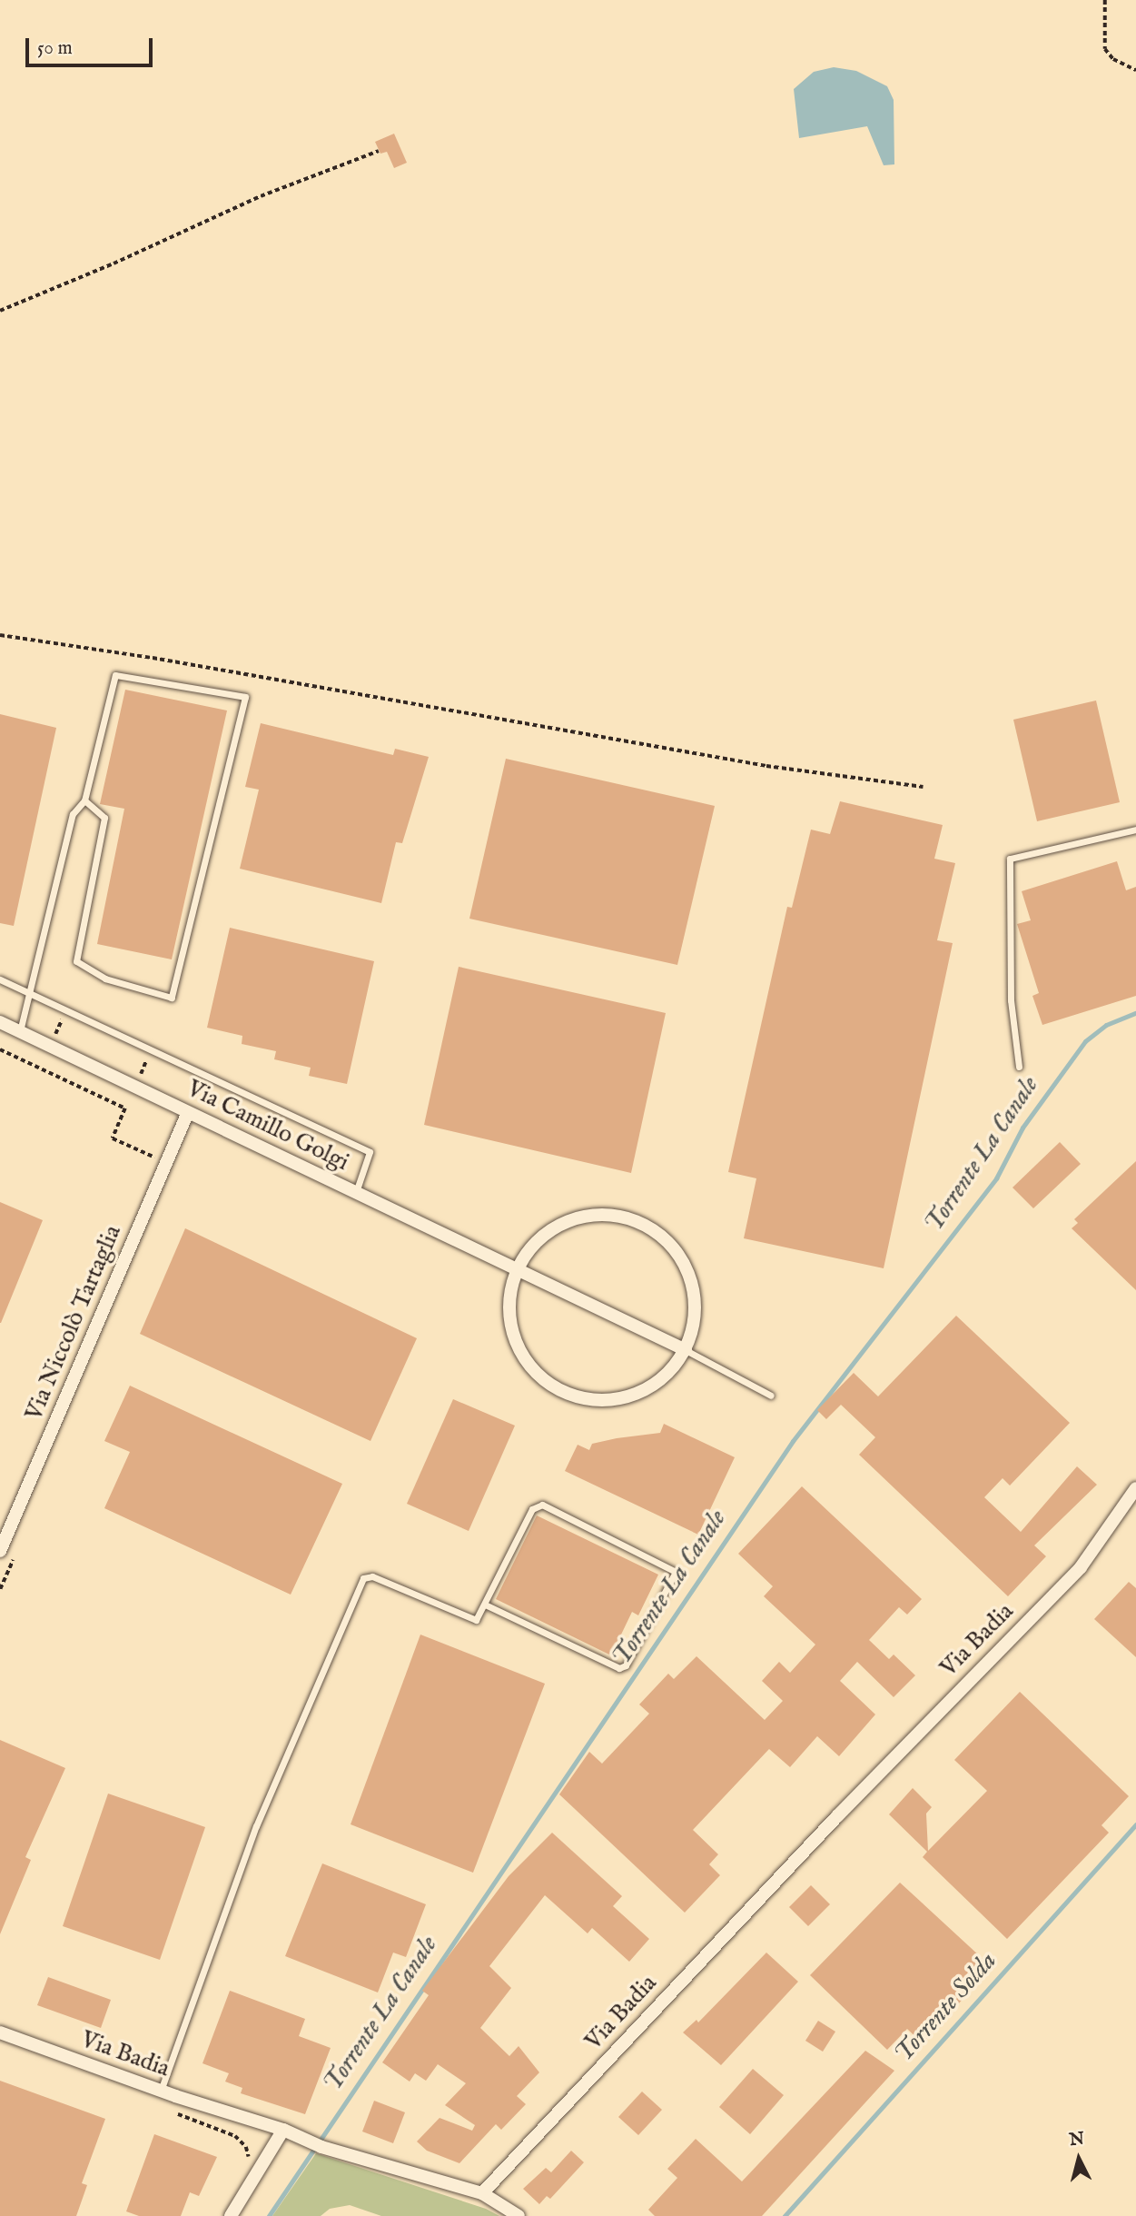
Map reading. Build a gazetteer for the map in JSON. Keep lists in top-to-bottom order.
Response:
{
  "streets": {
    "street": ["Via Camillo Golgi", "Via Niccolò Tartaglia", "Via Badia"]
  },
  "crossings": [
    ["Via Camillo Golgi", "Via Niccolò Tartaglia"]
  ],
  "water": ["Torrente La Canale", "Torrente Solda"],
  "scale_bar": "50 m",
  "north": "top"
}
